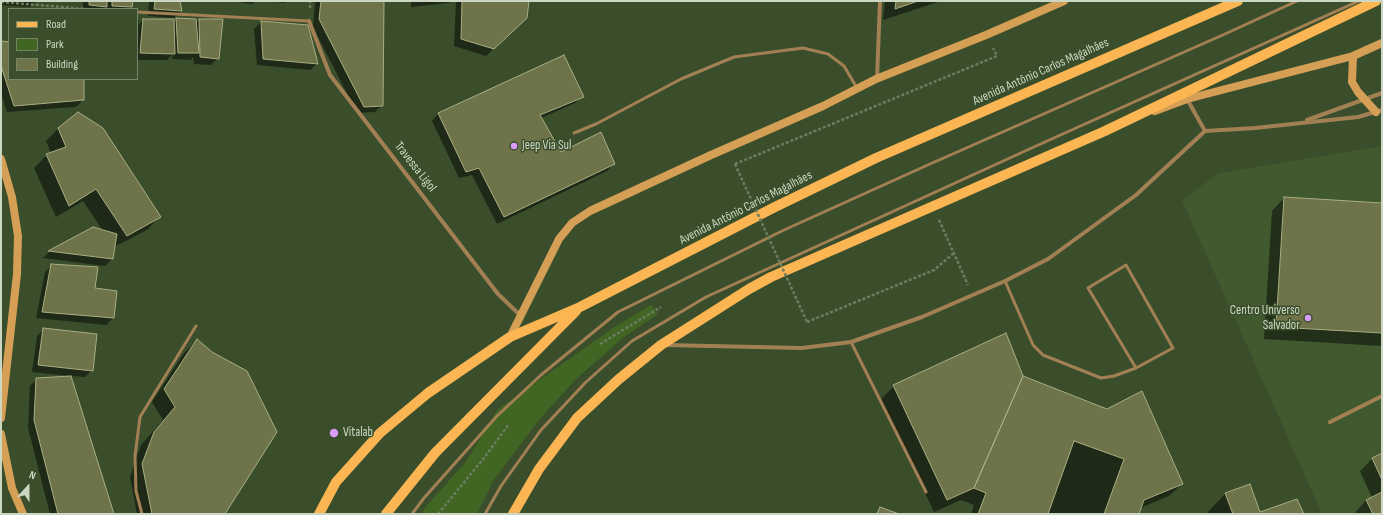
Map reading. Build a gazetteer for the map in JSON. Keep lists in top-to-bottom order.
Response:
{
  "streets": {
    "main road": ["Avenida Antônio Carlos Magalhães"],
    "street": ["Travessa Ligol"]
  },
  "places": ["Jeep Via Sul", "Centro Universo Salvador", "Vitalab"],
  "legend": ["Road", "Park", "Building"],
  "north": "top"
}
